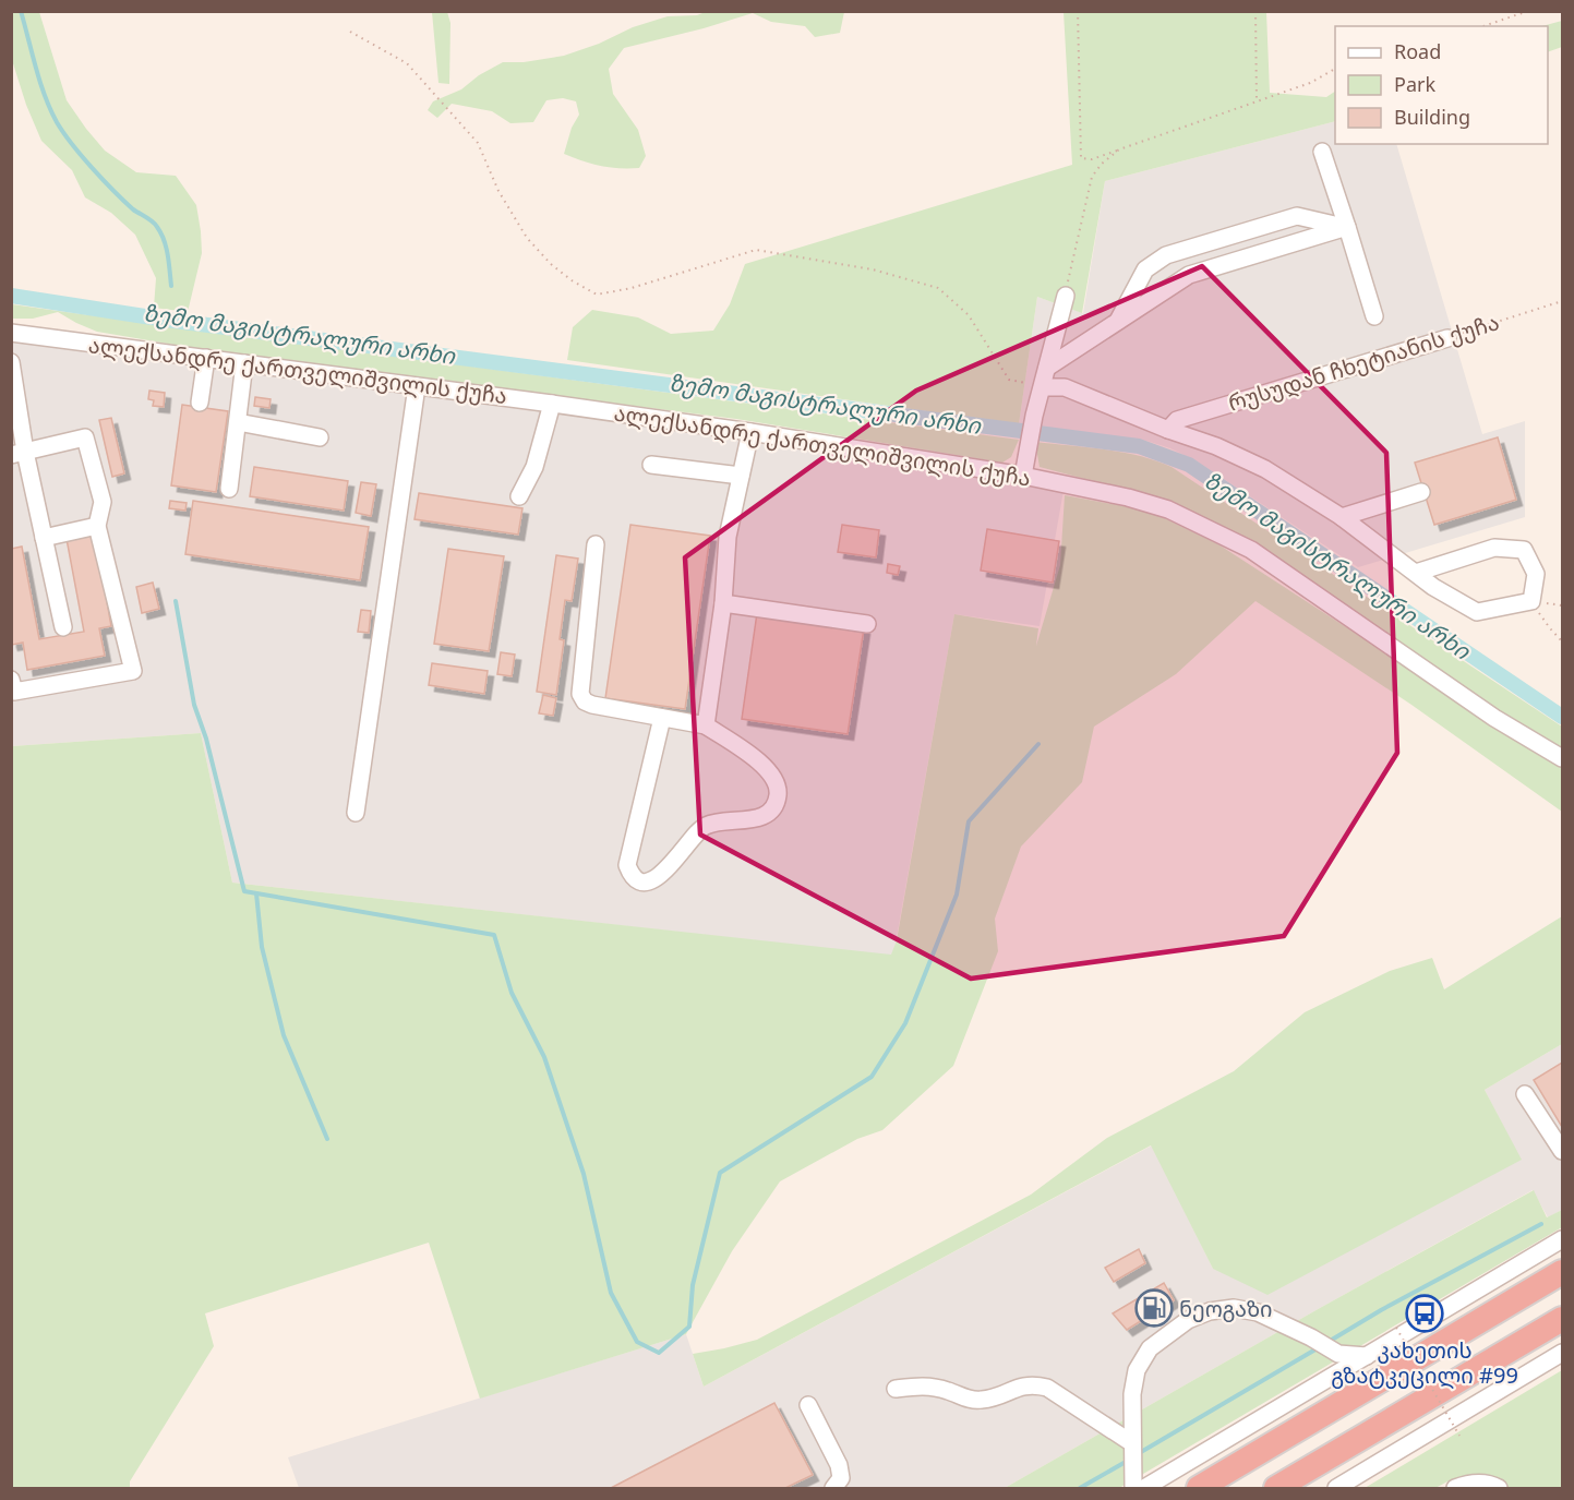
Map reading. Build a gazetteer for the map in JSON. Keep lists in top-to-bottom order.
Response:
{
  "streets": {
    "street": ["რუსუდან ჩხეტიანის ქუჩა", "ალექსანდრე ქართველიშვილის ქუჩა"]
  },
  "water": ["ზემო მაგისტრალური არხი"],
  "places": {
    "fuel station": ["ნეოგაზი"],
    "bus stop": ["კახეთის გზატკეცილი #99"]
  },
  "legend": ["Road", "Park", "Building"]
}
